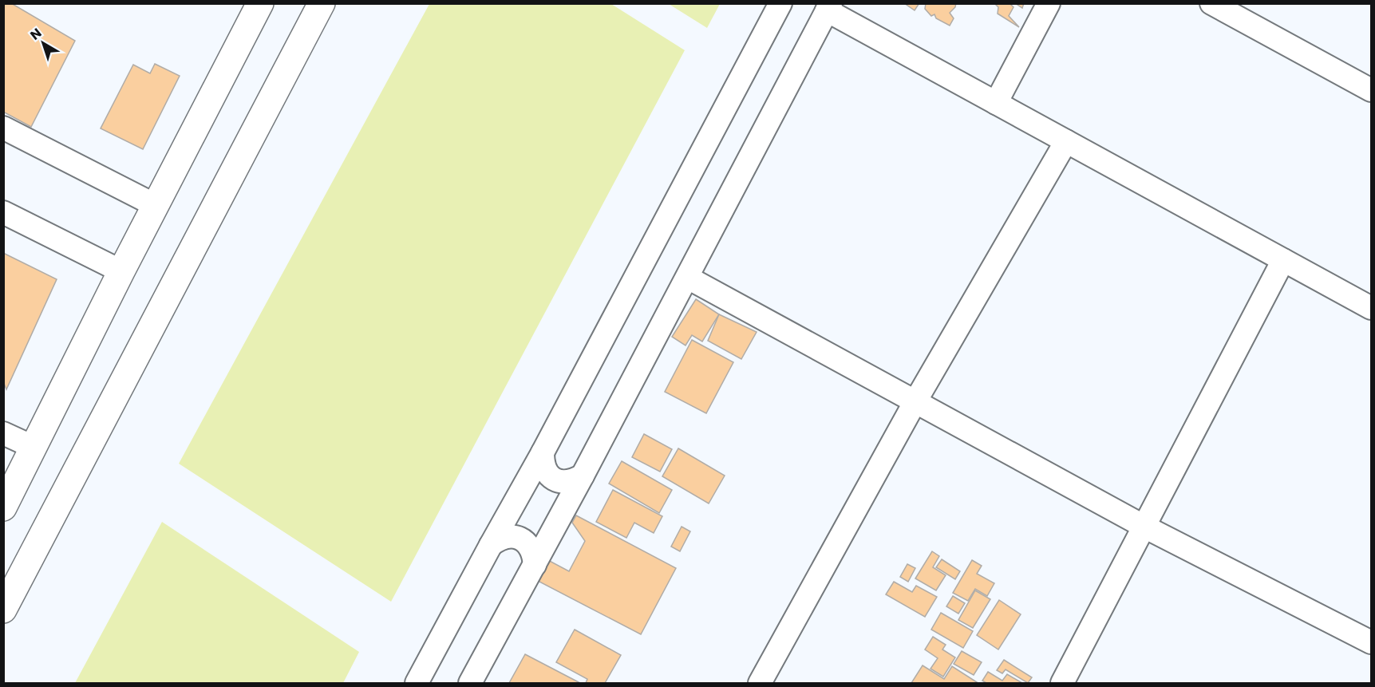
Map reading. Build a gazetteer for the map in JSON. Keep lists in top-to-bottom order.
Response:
{
  "north": "top left"
}
